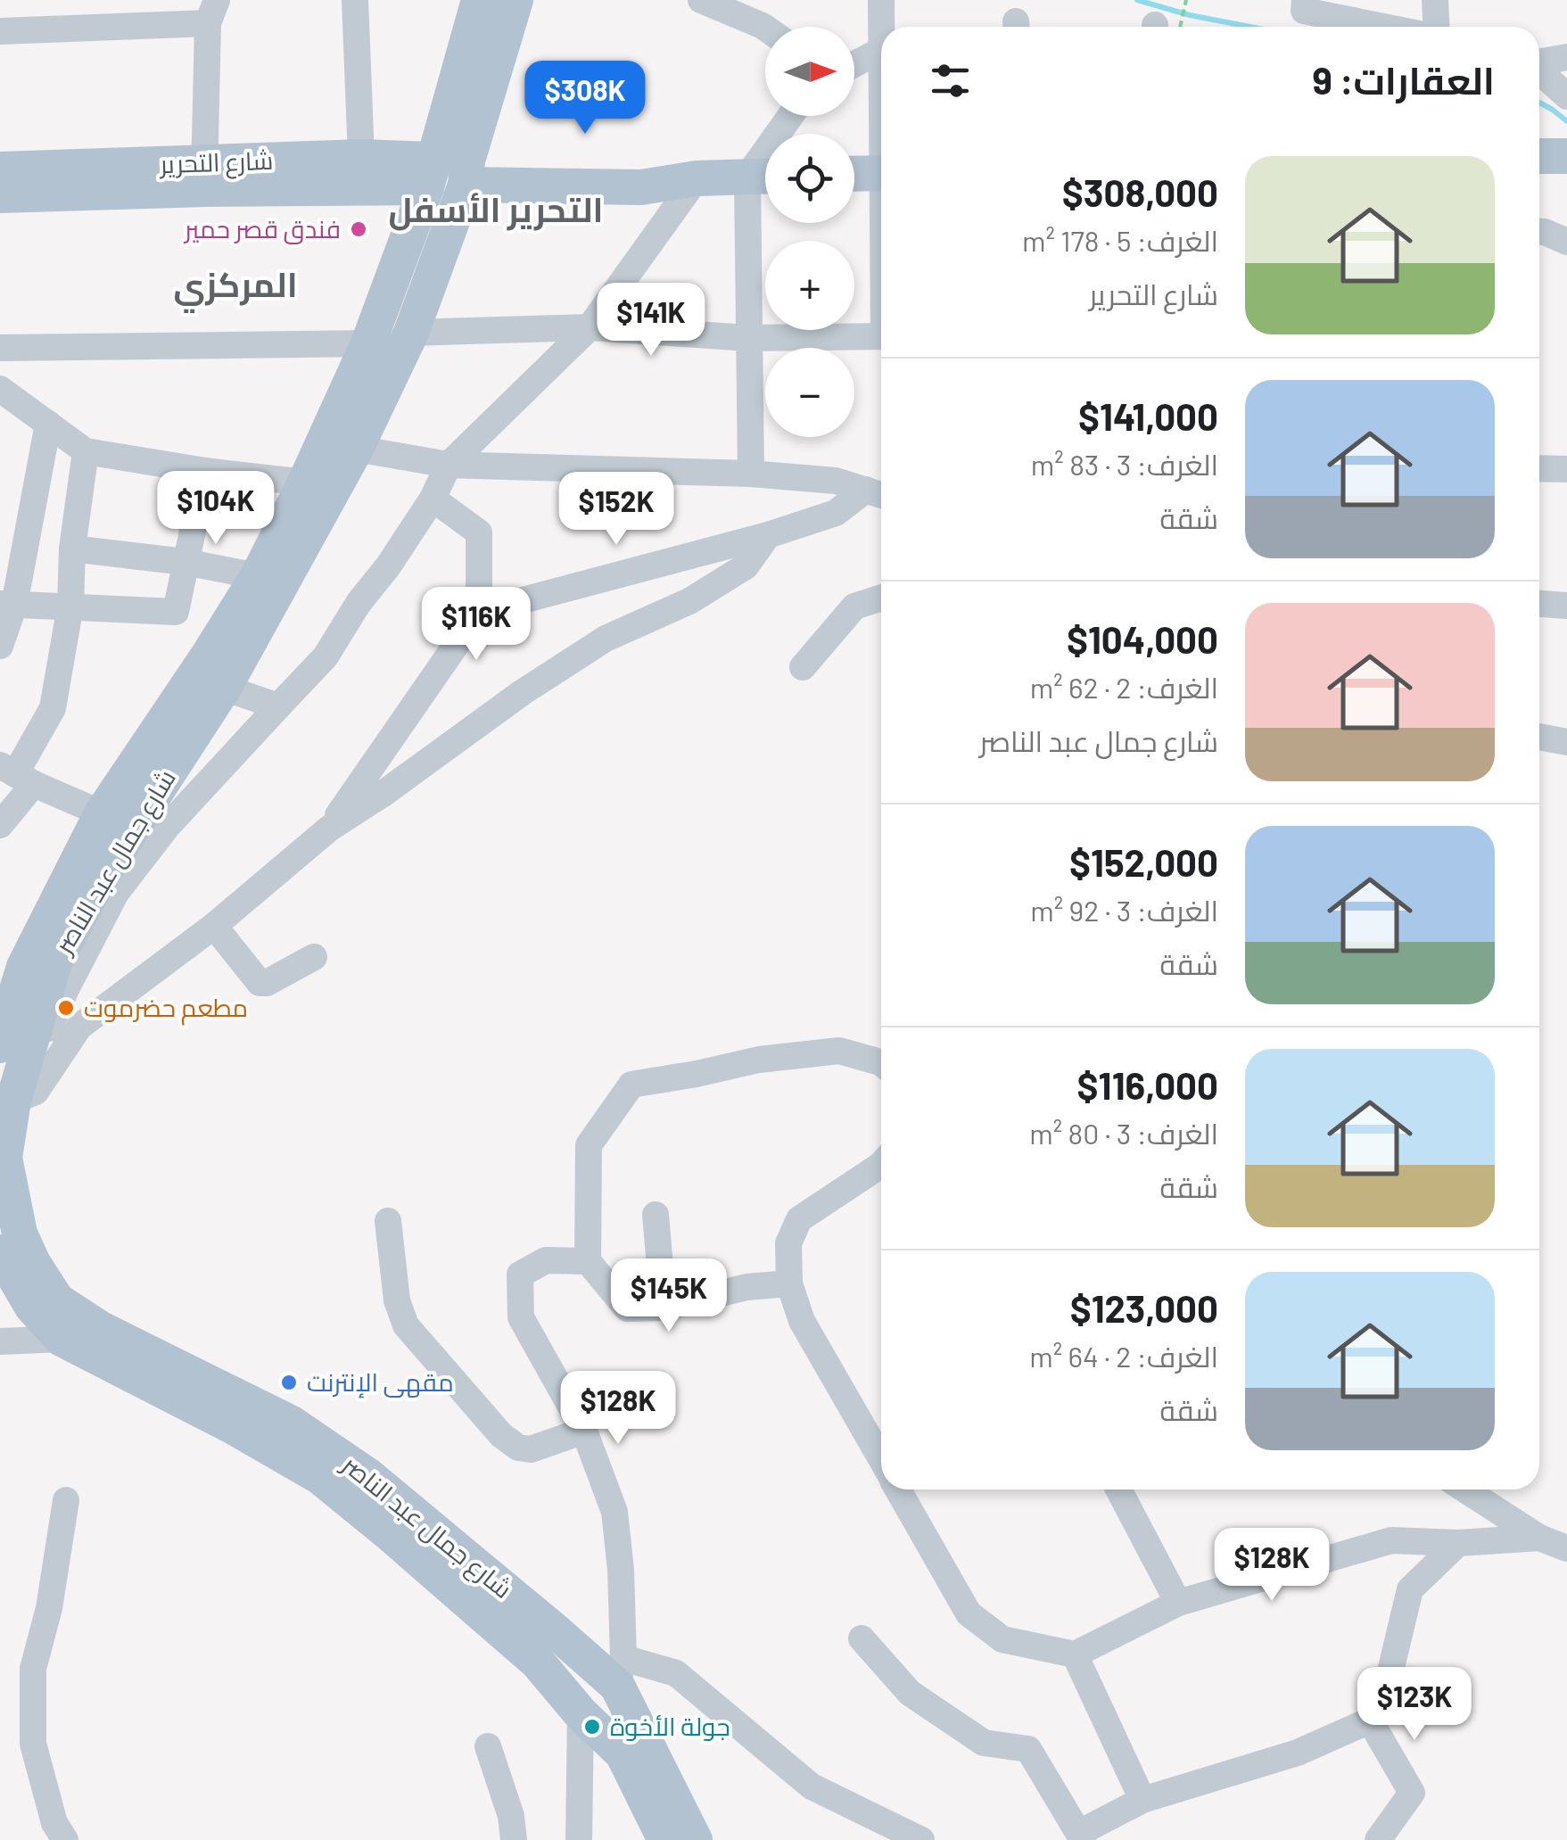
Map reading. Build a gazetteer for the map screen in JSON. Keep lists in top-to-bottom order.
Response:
{
  "streets": {
    "main road": ["شارع التحرير", "شارع جمال عبد الناصر"]
  },
  "crossings": [
    ["شارع التحرير", "شارع جمال عبد الناصر"]
  ],
  "districts": ["التحرير الأسفل", "المركزي"],
  "places": [
    "فندق قصر حمير",
    "مطعم حضرموت",
    "مقهى الإنترنت",
    "جولة الأخوة"
  ],
  "north": "right",
  "page": {
    "map_buttons": ["+", "−"],
    "heading": "العقارات: 9",
    "price": [
      "$308K",
      "$141K",
      "$104K",
      "$152K",
      "$116K",
      "$145K",
      "$128K",
      "$128K",
      "$123K"
    ],
    "list": [
      {
        "name": "$308,000",
        "note": "الغرف: 5 · 178 m² · شارع التحرير"
      },
      {
        "name": "$141,000",
        "note": "الغرف: 3 · 83 m² · شقة"
      },
      {
        "name": "$104,000",
        "note": "الغرف: 2 · 62 m² · شارع جمال عبد الناصر"
      },
      {
        "name": "$152,000",
        "note": "الغرف: 3 · 92 m² · شقة"
      },
      {
        "name": "$116,000",
        "note": "الغرف: 3 · 80 m² · شقة"
      },
      {
        "name": "$123,000",
        "note": "الغرف: 2 · 64 m² · شقة"
      }
    ]
  }
}
